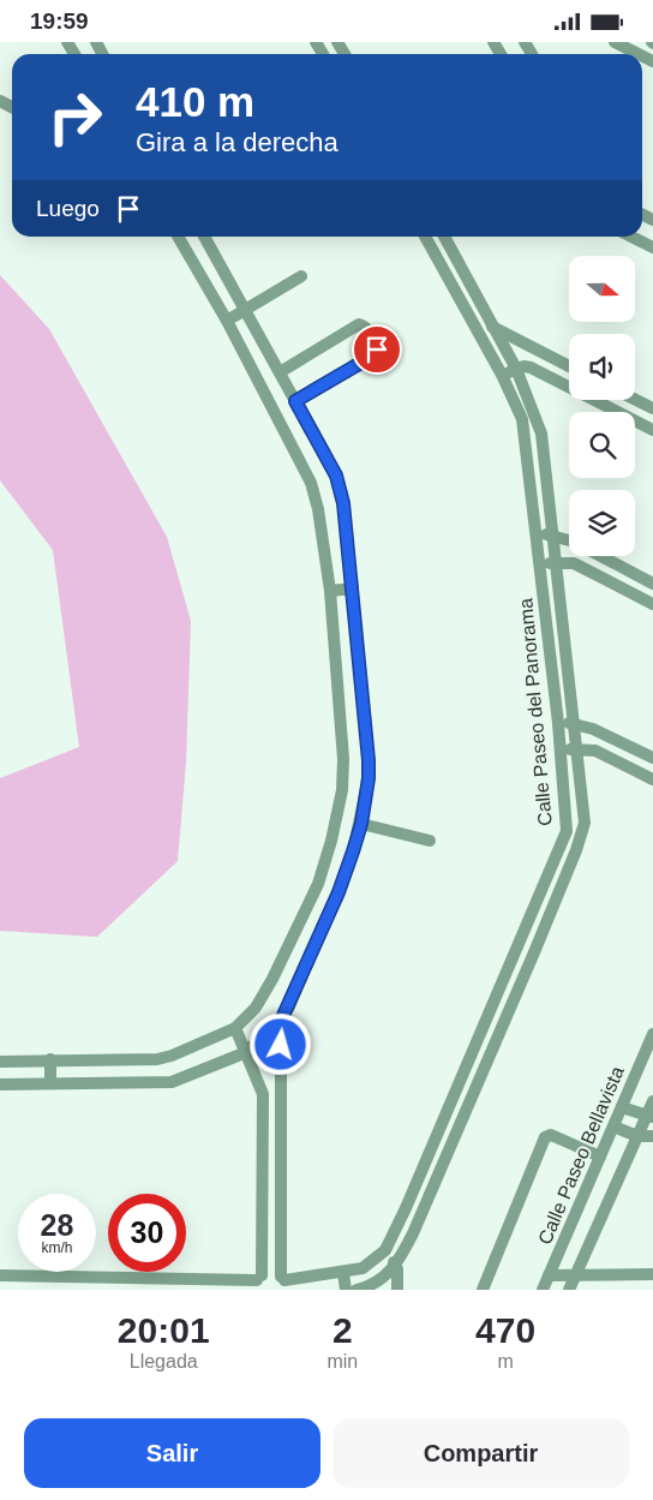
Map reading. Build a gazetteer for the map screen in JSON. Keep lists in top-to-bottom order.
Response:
{
  "streets": {
    "street": ["Calle Paseo del Panorama", "Calle Paseo Bellavista"]
  },
  "north": "right",
  "page": {
    "status": "19:59",
    "turn": ["410 m", "Gira a la derecha"],
    "then": "Luego",
    "speed": "28 km/h",
    "limit": "30",
    "eta": [
      "20:01",
      "Llegada",
      "2",
      "min",
      "470",
      "m"
    ],
    "buttons": ["Salir", "Compartir"]
  }
}
